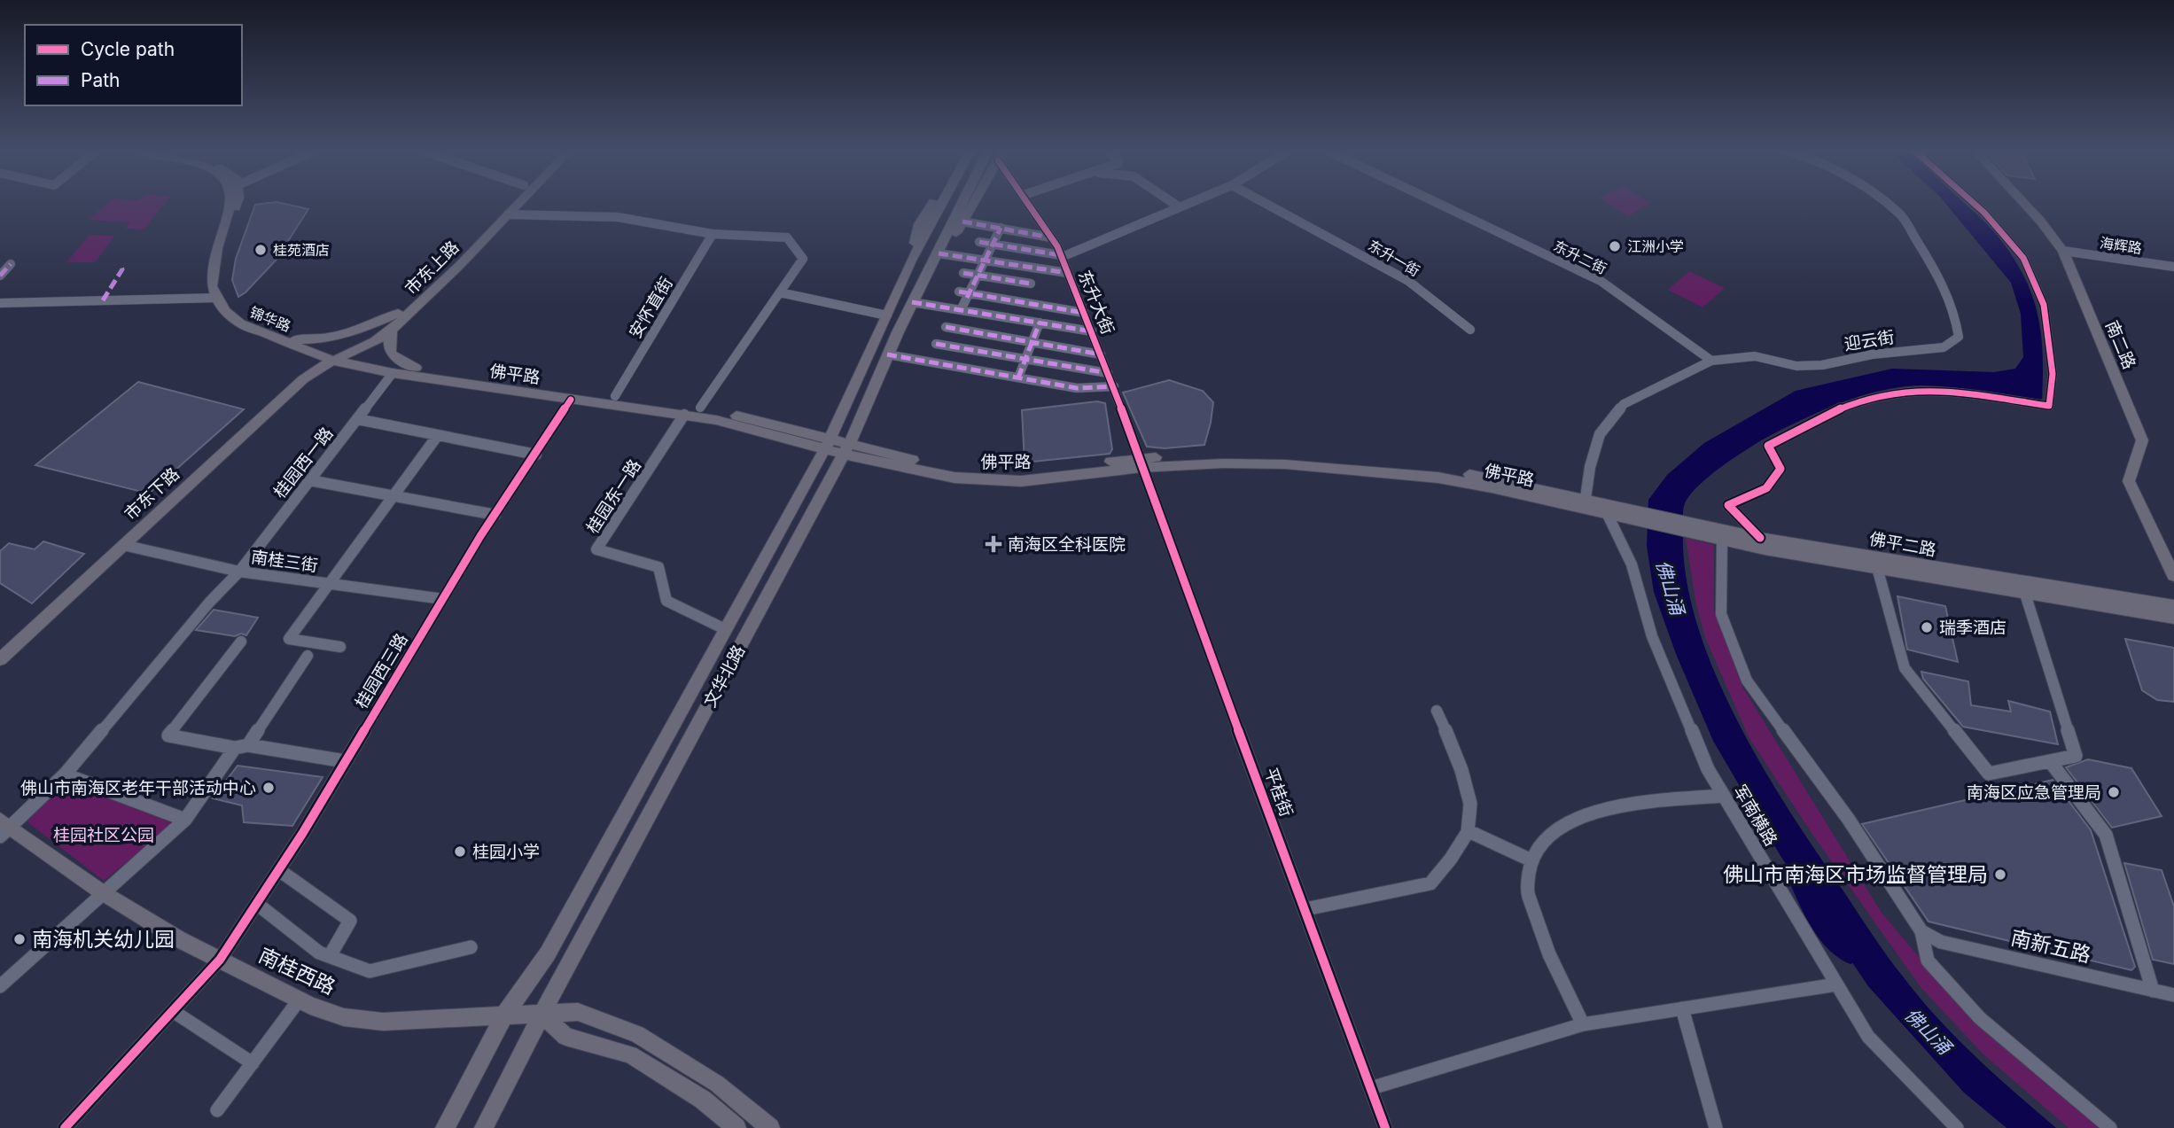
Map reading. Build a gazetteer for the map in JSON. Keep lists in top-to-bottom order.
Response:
{
  "streets": {
    "main road": [
      "市东上路",
      "锦华路",
      "南二路",
      "佛平路",
      "市东下路",
      "佛平二路",
      "文华北路",
      "南桂西路"
    ],
    "street": [
      "海辉路",
      "东升二街",
      "东升一街",
      "东升大街",
      "安怀直街",
      "迎云街",
      "桂园西一路",
      "桂园东一路",
      "南桂三街",
      "桂园西三路",
      "平桂街",
      "军南横路",
      "南新五路"
    ]
  },
  "crossings": [
    ["海辉路", "南二路"],
    ["东升二街", "迎云街"],
    ["市东上路", "锦华路"],
    ["市东上路", "佛平路"],
    ["市东上路", "市东下路"],
    ["东升大街", "佛平路"],
    ["东升大街", "平桂街"],
    ["安怀直街", "佛平路"],
    ["锦华路", "佛平路"],
    ["锦华路", "市东下路"],
    ["迎云街", "佛平路"],
    ["佛平路", "桂园西一路"],
    ["佛平路", "市东下路"],
    ["佛平路", "桂园东一路"],
    ["佛平路", "佛平二路"],
    ["佛平路", "桂园西三路"],
    ["佛平路", "文华北路"],
    ["佛平路", "平桂街"],
    ["佛平路", "军南横路"],
    ["桂园西一路", "南桂三街"],
    ["桂园西一路", "南桂西路"],
    ["市东下路", "南桂三街"],
    ["南桂三街", "桂园西三路"],
    ["桂园西三路", "南桂西路"],
    ["文华北路", "南桂西路"]
  ],
  "water": ["佛山涌"],
  "parks": ["桂园社区公园"],
  "places": {
    "other": [
      "江洲小学",
      "桂苑酒店",
      "瑞季酒店",
      "佛山市南海区老年干部活动中心",
      "南海区应急管理局",
      "桂园小学",
      "佛山市南海区市场监督管理局",
      "南海机关幼儿园"
    ],
    "health": ["南海区全科医院"]
  },
  "legend": ["Cycle path", "Path"]
}
